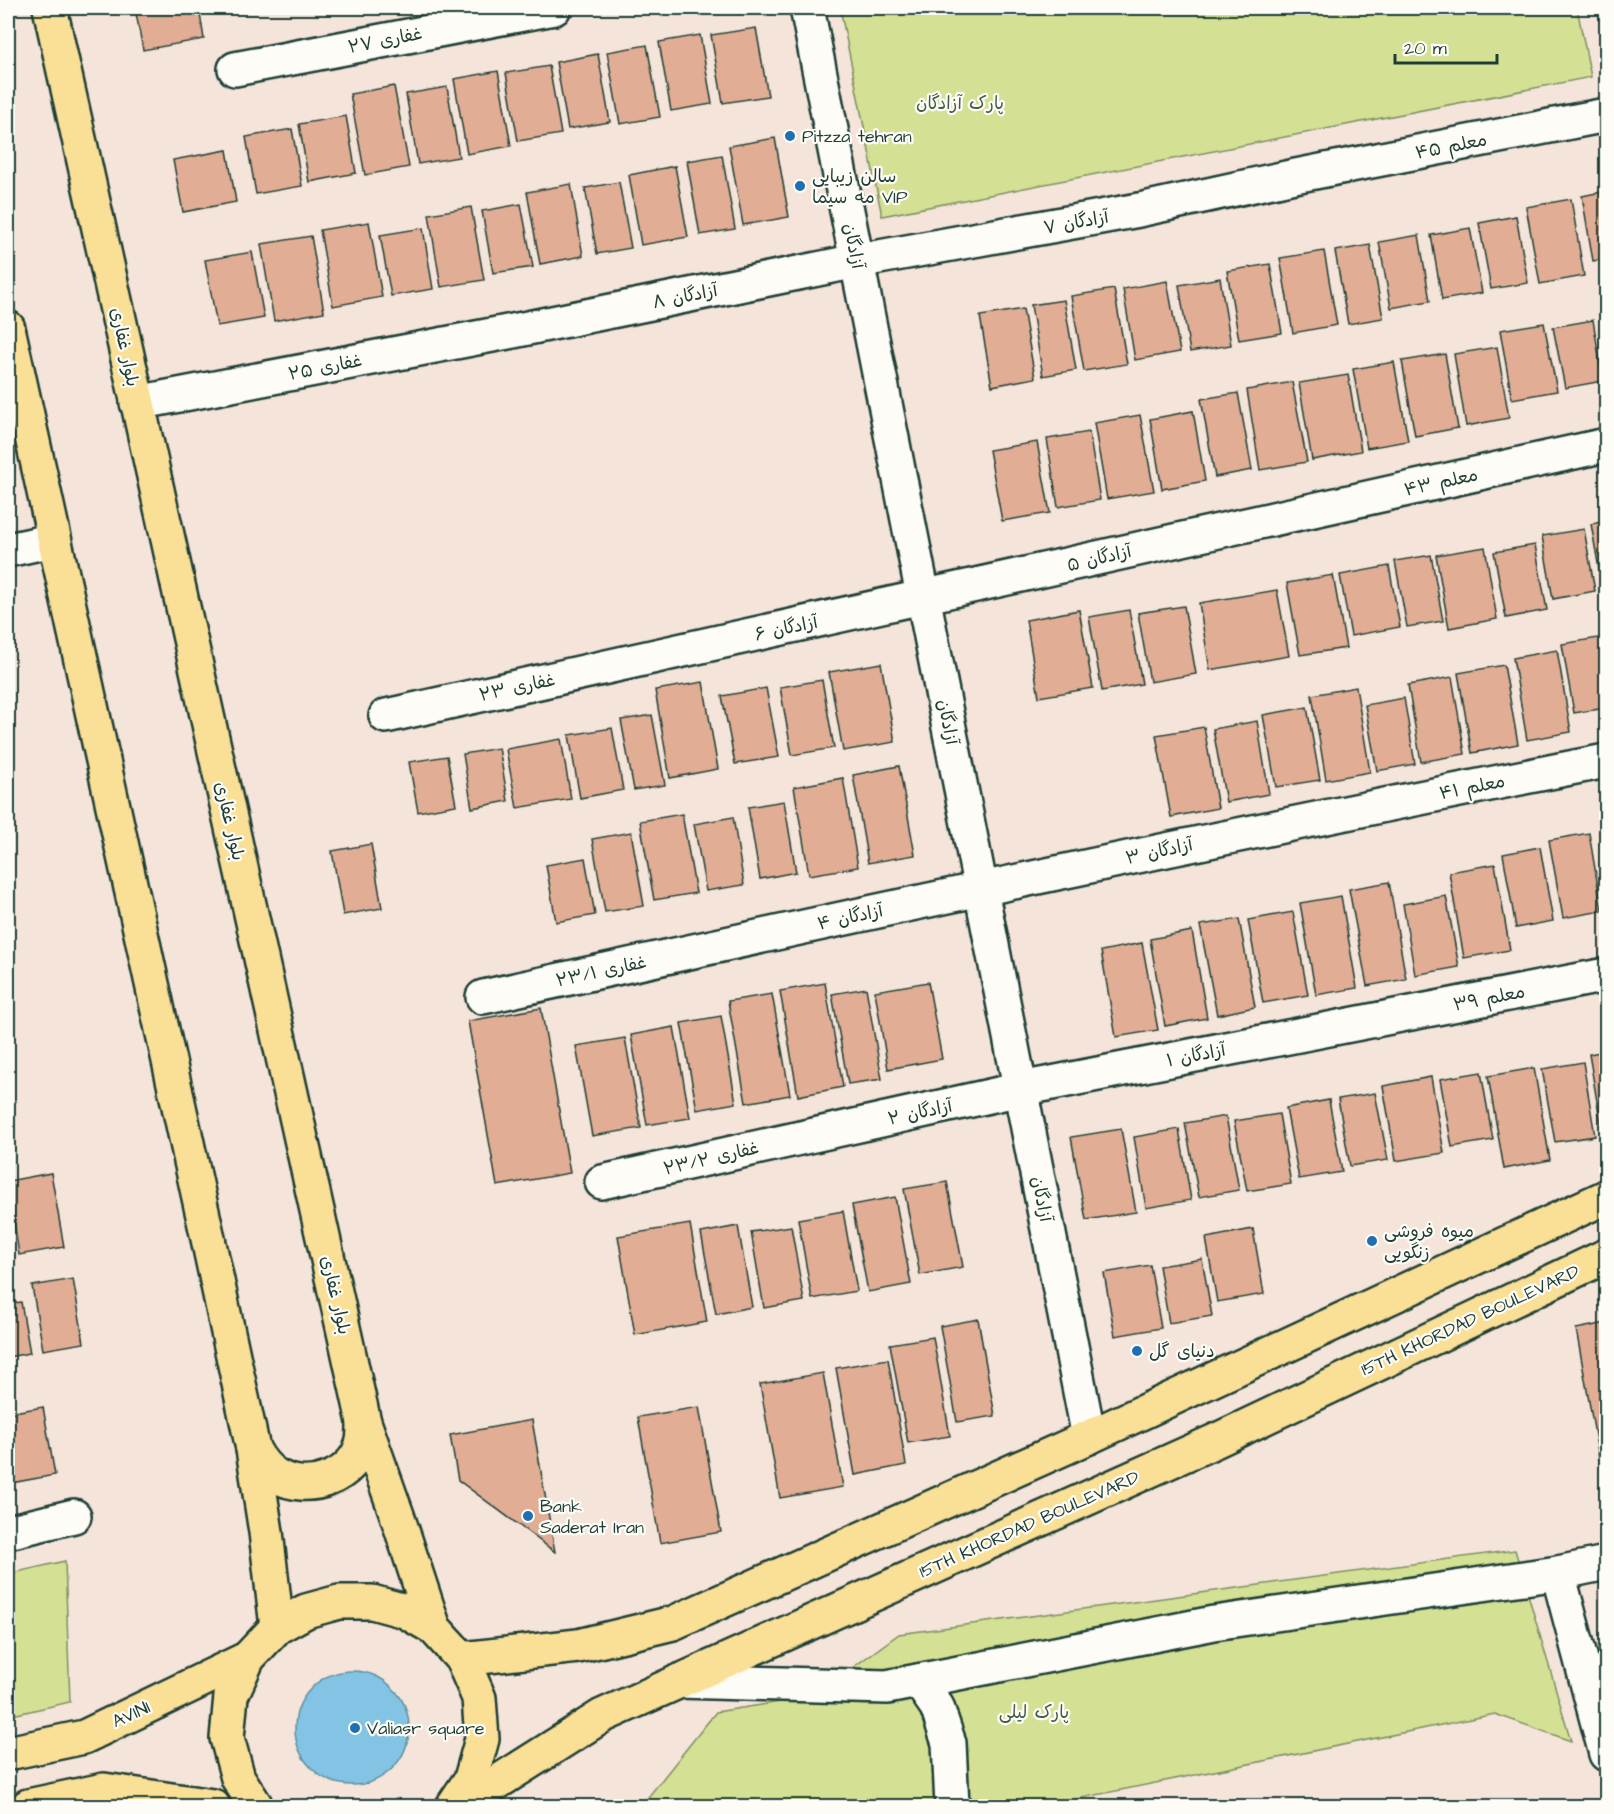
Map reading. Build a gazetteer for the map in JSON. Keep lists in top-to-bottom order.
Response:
{
  "streets": {
    "main road": ["بلوار غفاری", "15TH KHORDAD BOULEVARD", "AVINI"],
    "street": [
      "غفاری ۲۷",
      "معلم ۴۵",
      "آزادگان ۷",
      "آزادگان",
      "آزادگان ۸",
      "غفاری ۲۵",
      "معلم ۴۳",
      "آزادگان ۵",
      "آزادگان ۶",
      "غفاری ۲۳",
      "معلم ۴۱",
      "آزادگان ۳",
      "آزادگان ۴",
      "غفاری ۲۳/۱",
      "معلم ۳۹",
      "آزادگان ۱",
      "آزادگان ۲",
      "غفاری ۲۳/۲"
    ]
  },
  "crossings": [
    ["معلم ۴۵", "آزادگان ۷"],
    ["آزادگان ۷", "آزادگان"],
    ["آزادگان ۷", "آزادگان ۸"],
    ["آزادگان", "آزادگان ۸"],
    ["آزادگان", "آزادگان ۵"],
    ["آزادگان", "آزادگان ۶"],
    ["آزادگان", "آزادگان ۳"],
    ["آزادگان", "آزادگان ۴"],
    ["آزادگان", "آزادگان ۱"],
    ["آزادگان", "آزادگان ۲"],
    ["آزادگان ۸", "غفاری ۲۵"],
    ["بلوار غفاری", "غفاری ۲۵"],
    ["معلم ۴۳", "آزادگان ۵"],
    ["آزادگان ۵", "آزادگان ۶"],
    ["آزادگان ۶", "غفاری ۲۳"],
    ["معلم ۴۱", "آزادگان ۳"],
    ["آزادگان ۳", "آزادگان ۴"],
    ["آزادگان ۴", "غفاری ۲۳/۱"],
    ["معلم ۳۹", "آزادگان ۱"],
    ["آزادگان ۱", "آزادگان ۲"],
    ["آزادگان ۲", "غفاری ۲۳/۲"]
  ],
  "parks": ["پارک آزادگان", "پارک لیلی"],
  "places": [
    "Pitzza tehran",
    "سالن زیبایی مه سیما VIP",
    "میوه فروشی زنگویی",
    "دنیای گل",
    "Bank Saderat Iran",
    "Valiasr square"
  ],
  "scale_bar": "20 m"
}
